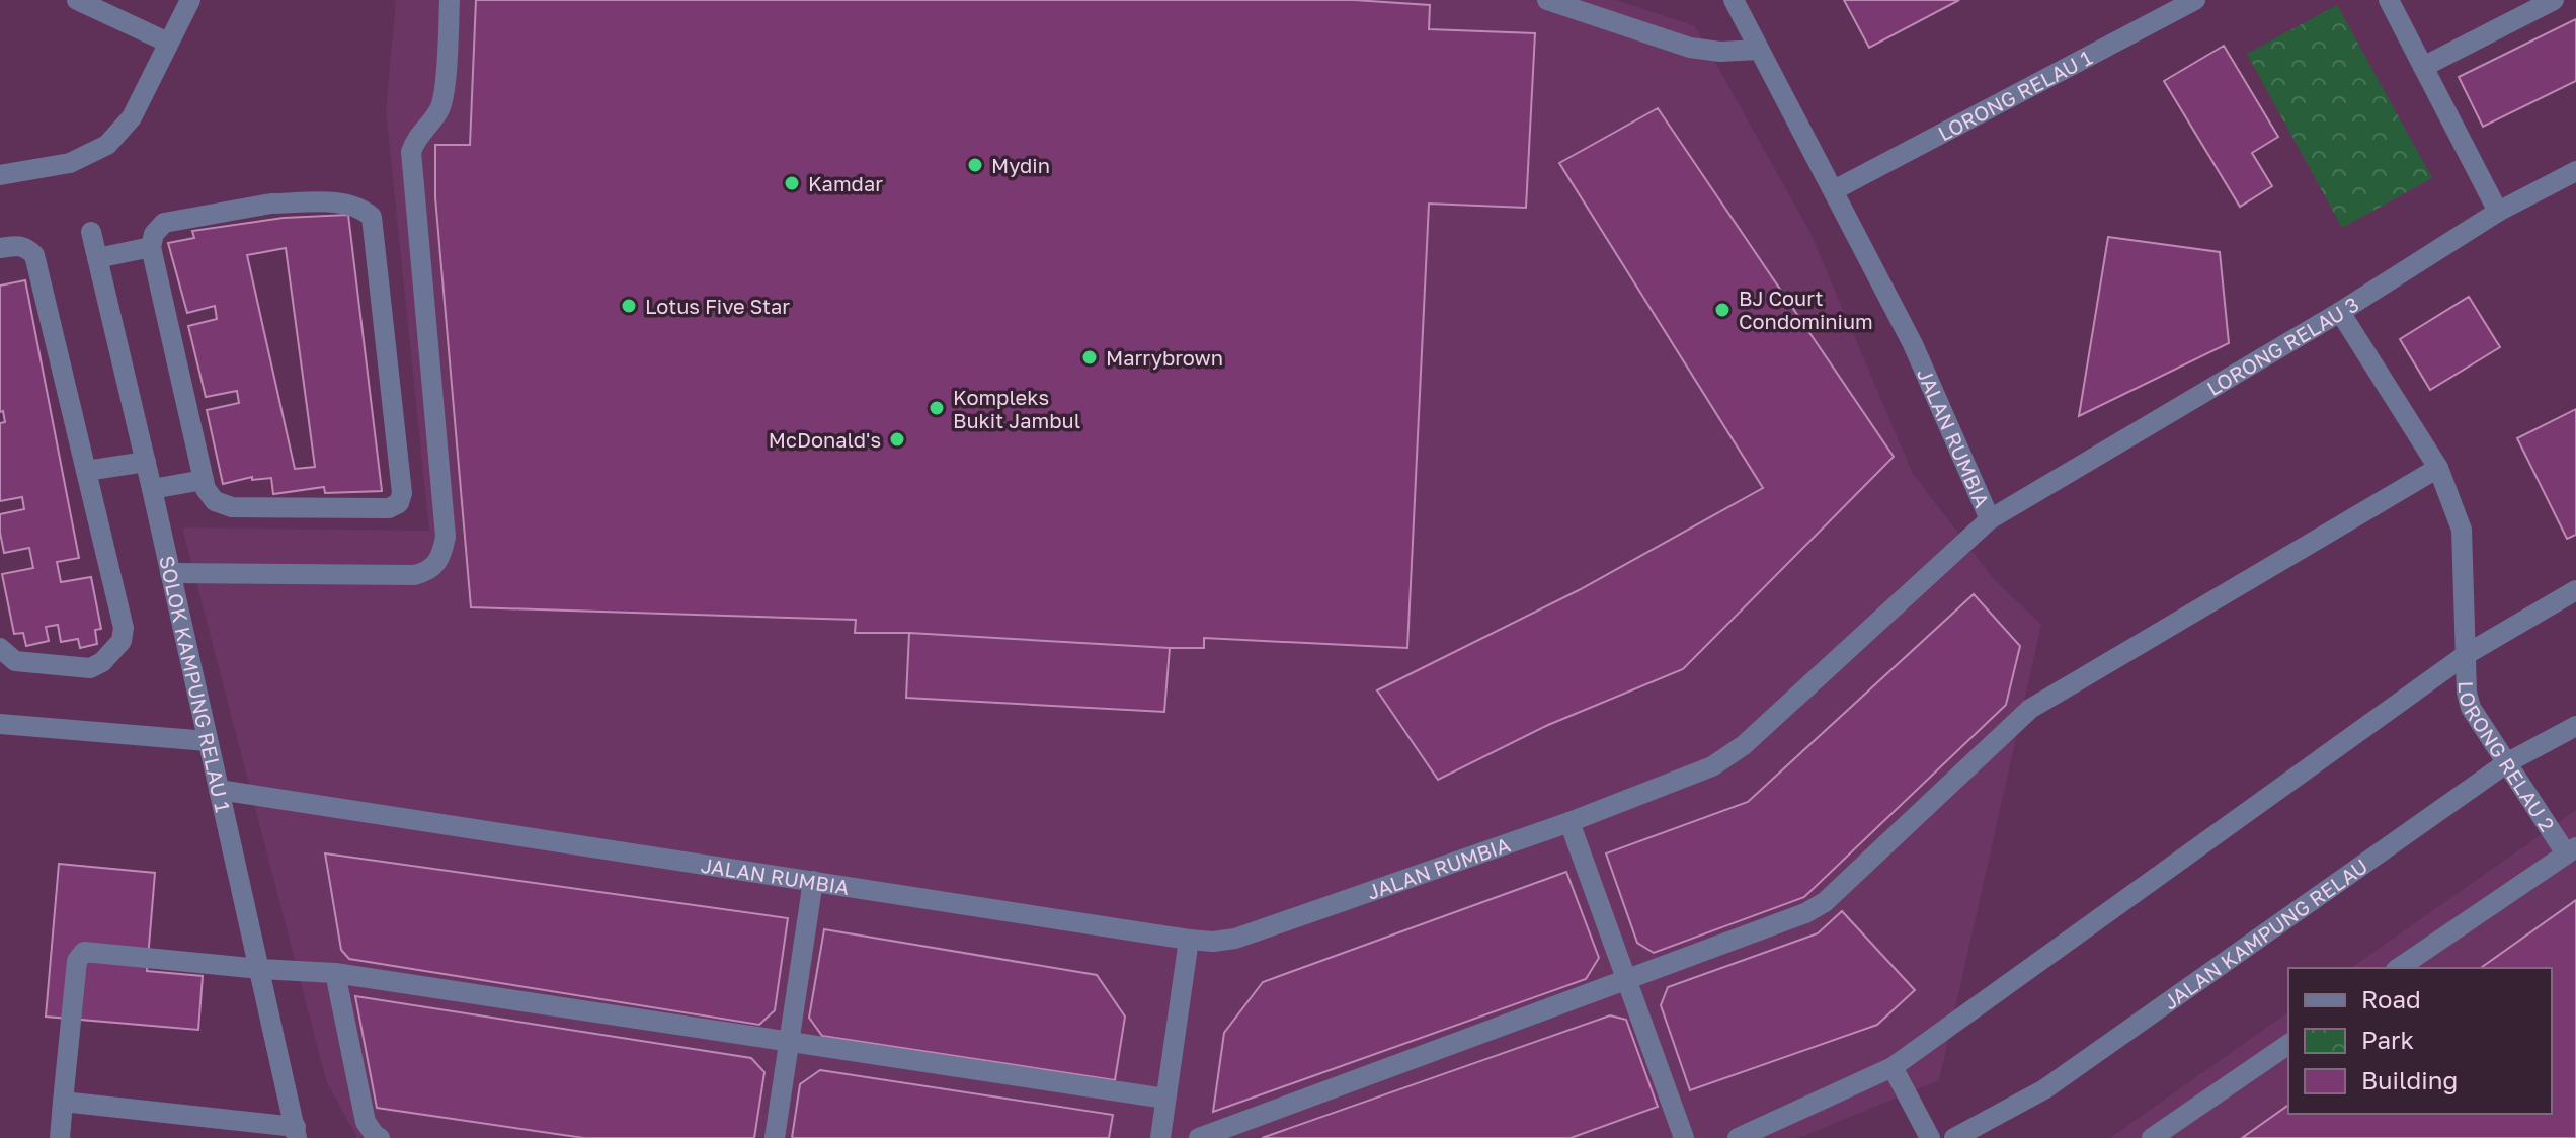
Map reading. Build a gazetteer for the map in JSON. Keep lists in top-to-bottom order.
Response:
{
  "streets": {
    "street": [
      "LORONG RELAU 1",
      "LORONG RELAU 3",
      "JALAN RUMBIA",
      "SOLOK KAMPUNG RELAU 1",
      "LORONG RELAU 2",
      "JALAN KAMPUNG RELAU"
    ]
  },
  "crossings": [
    ["LORONG RELAU 1", "JALAN RUMBIA"],
    ["LORONG RELAU 3", "JALAN RUMBIA"],
    ["LORONG RELAU 3", "LORONG RELAU 2"],
    ["JALAN RUMBIA", "SOLOK KAMPUNG RELAU 1"],
    ["LORONG RELAU 2", "JALAN KAMPUNG RELAU"]
  ],
  "places": [
    "Mydin",
    "Kamdar",
    "Lotus Five Star",
    "BJ Court Condominium",
    "Marrybrown",
    "Kompleks Bukit Jambul",
    "McDonald's"
  ],
  "legend": ["Road", "Park", "Building"]
}
